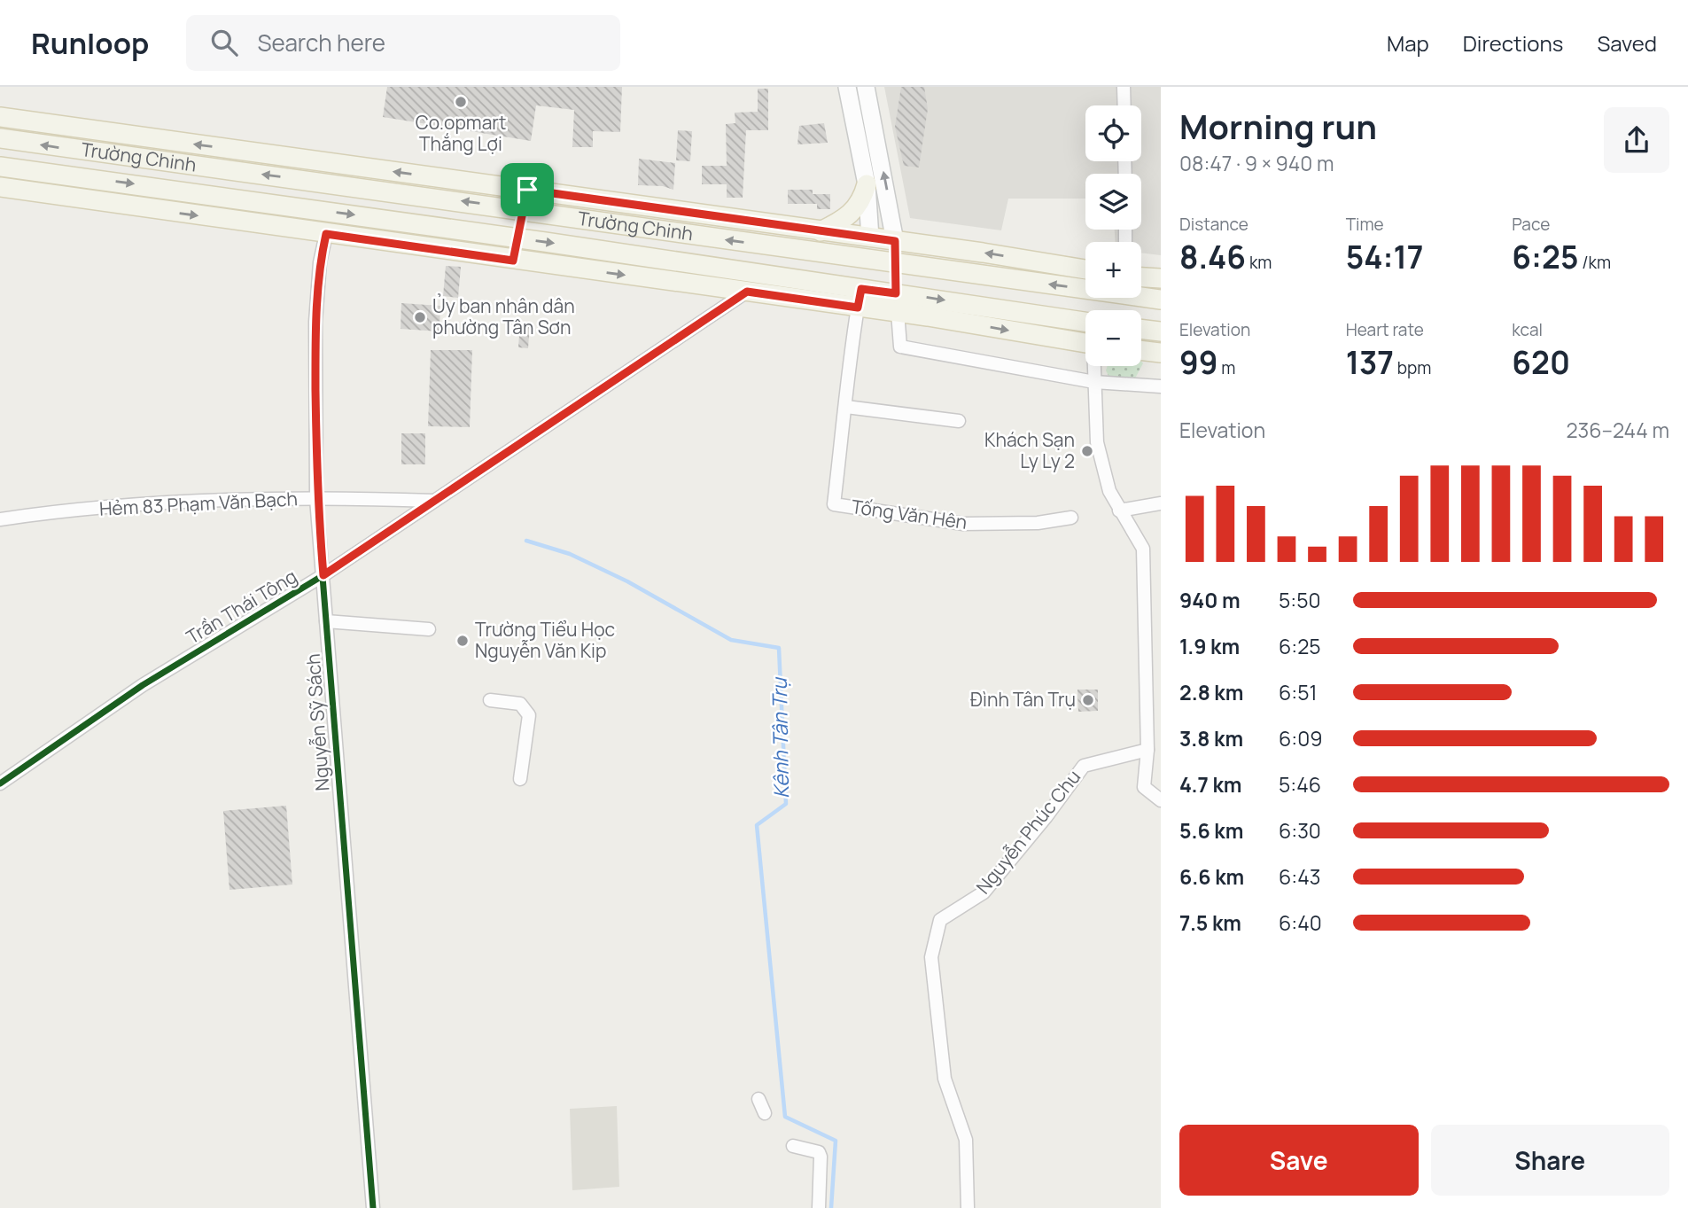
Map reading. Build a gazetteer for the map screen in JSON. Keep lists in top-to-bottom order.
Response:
{
  "streets": {
    "main road": ["Trường Chinh"],
    "street": [
      "Hẻm 83 Phạm Văn Bạch",
      "Tống Văn Hên",
      "Trần Thái Tông",
      "Nguyễn Sỹ Sách",
      "Nguyễn Phúc Chu"
    ]
  },
  "crossings": [
    ["Trường Chinh", "Tống Văn Hên"],
    ["Trường Chinh", "Trần Thái Tông"],
    ["Trường Chinh", "Nguyễn Sỹ Sách"],
    ["Hẻm 83 Phạm Văn Bạch", "Trần Thái Tông"],
    ["Hẻm 83 Phạm Văn Bạch", "Nguyễn Sỹ Sách"],
    ["Trần Thái Tông", "Nguyễn Sỹ Sách"]
  ],
  "water": ["Kênh Tân Trụ"],
  "places": [
    "Co.opmart Thắng Lợi",
    "Ủy ban nhân dân phường Tân Sơn",
    "Khách Sạn Ly Ly 2",
    "Trường Tiểu Học Nguyễn Văn Kip",
    "Đình Tân Trụ"
  ],
  "page": {
    "header": "Runloop",
    "search": "Search here",
    "nav": ["Map", "Directions", "Saved"],
    "heading": ["Morning run", "08:47 · 9 × 940 m"],
    "map_buttons": ["+", "−"],
    "stats": [
      ["Distance", "8.46 km"],
      ["Time", "54:17"],
      ["Pace", "6:25 /km"],
      ["Elevation", "99 m"],
      ["Heart rate", "137 bpm"],
      ["kcal", "620"]
    ],
    "chart": ["Elevation", "236–244 m"],
    "list": [
      {
        "name": "940 m",
        "note": "5:50"
      },
      {
        "name": "1.9 km",
        "note": "6:25"
      },
      {
        "name": "2.8 km",
        "note": "6:51"
      },
      {
        "name": "3.8 km",
        "note": "6:09"
      },
      {
        "name": "4.7 km",
        "note": "5:46"
      },
      {
        "name": "5.6 km",
        "note": "6:30"
      },
      {
        "name": "6.6 km",
        "note": "6:43"
      },
      {
        "name": "7.5 km",
        "note": "6:40"
      }
    ],
    "buttons": ["Save", "Share"]
  }
}
